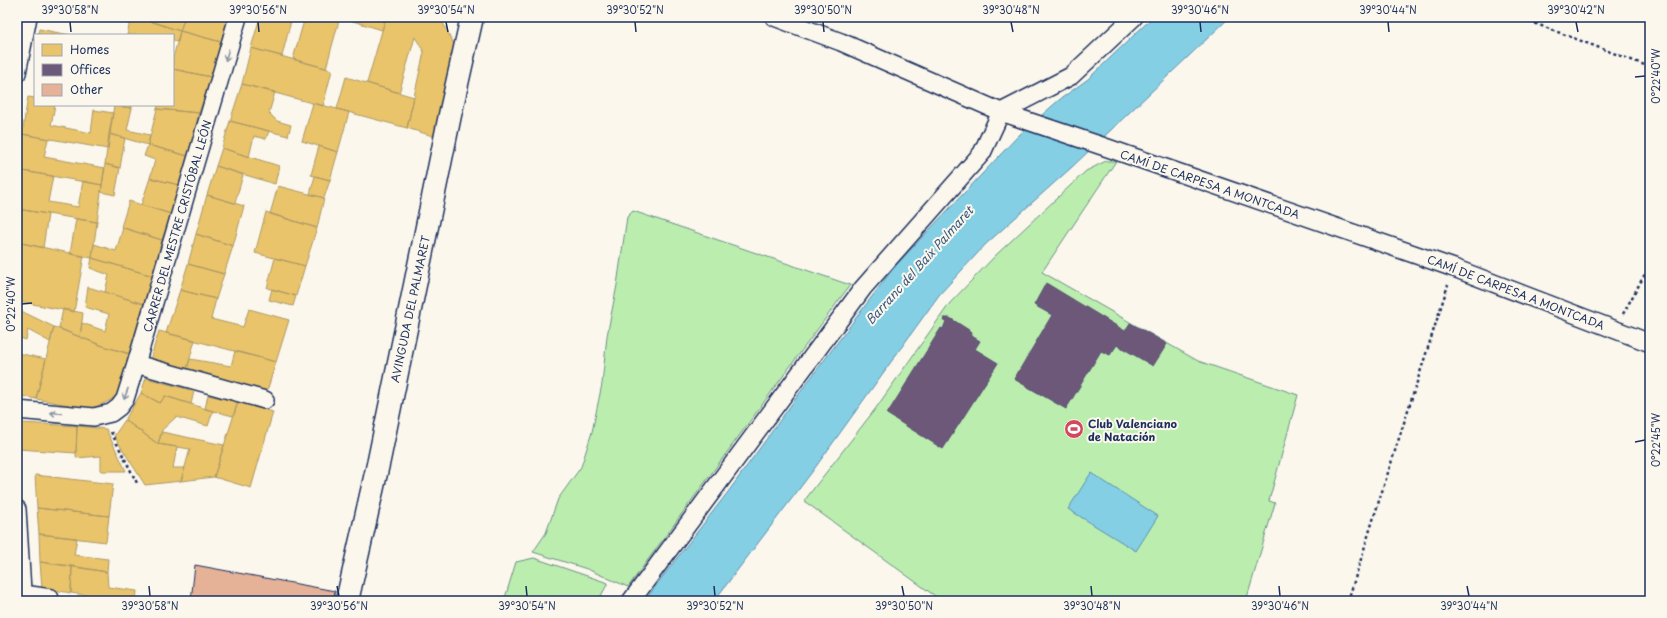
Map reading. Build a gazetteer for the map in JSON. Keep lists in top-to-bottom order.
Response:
{
  "streets": {
    "street": ["CAMÍ DE CARPESA A MONTCADA", "CARRER DEL MESTRE CRISTÓBAL LEÓN", "AVINGUDA DEL PALMARET"]
  },
  "one_way": ["CARRER DEL MESTRE CRISTÓBAL LEÓN"],
  "water": ["Barranc del Baix Palmaret"],
  "places": {
    "sports": ["Club Valenciano de Natación"]
  },
  "legend": ["Homes", "Offices", "Other"],
  "coordinates": [
    "39°30'58\"N",
    "39°30'56\"N",
    "39°30'54\"N",
    "39°30'52\"N",
    "39°30'50\"N",
    "39°30'48\"N",
    "39°30'46\"N",
    "39°30'44\"N",
    "39°30'42\"N",
    "0°22'40\"W",
    "0°22'45\"W"
  ]
}
